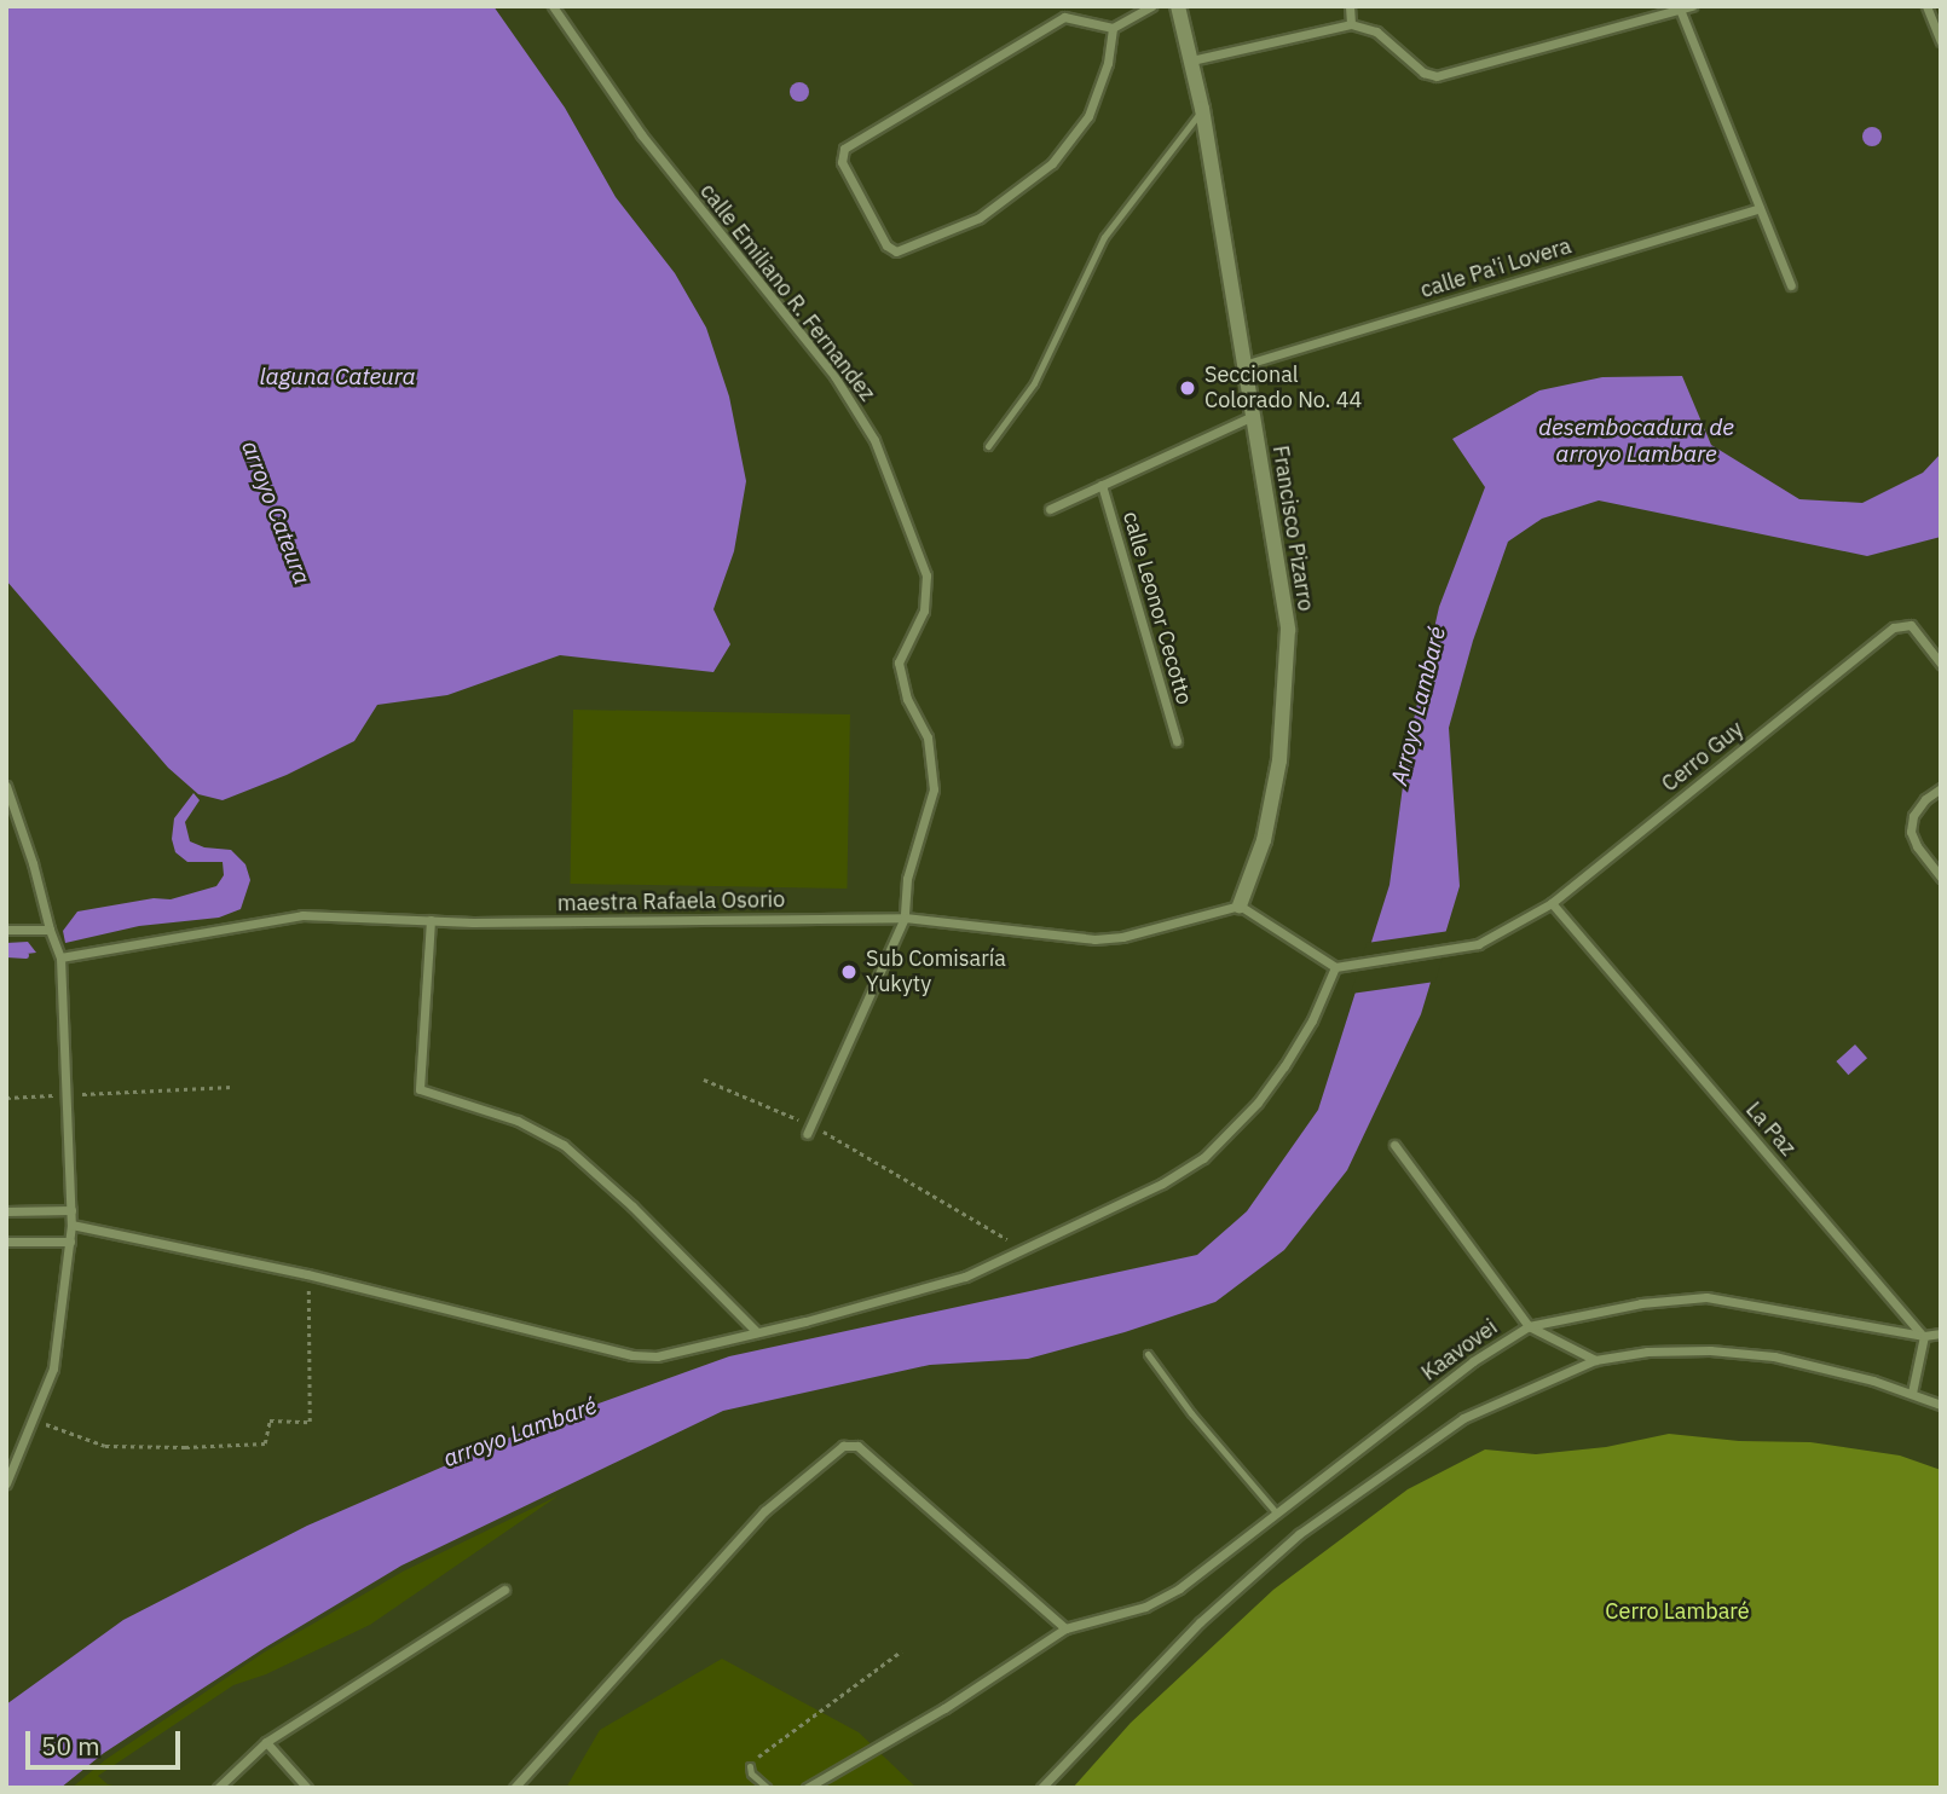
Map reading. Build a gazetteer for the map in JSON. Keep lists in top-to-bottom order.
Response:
{
  "streets": {
    "street": [
      "calle Pa'i Lovera",
      "calle Emiliano R. Fernandez",
      "Francisco Pizarro",
      "calle Leonor Cecotto",
      "Cerro Guy",
      "maestra Rafaela Osorio",
      "La Paz",
      "Kaavovei"
    ]
  },
  "crossings": [
    ["calle Pa'i Lovera", "Francisco Pizarro"],
    ["calle Emiliano R. Fernandez", "maestra Rafaela Osorio"],
    ["Francisco Pizarro", "maestra Rafaela Osorio"],
    ["Cerro Guy", "La Paz"],
    ["La Paz", "Kaavovei"]
  ],
  "water": [
    "laguna Cateura",
    "desembocadura de arroyo Lambare",
    "arroyo Cateura",
    "Arroyo Lambaré",
    "arroyo Lambaré"
  ],
  "parks": ["Cerro Lambaré"],
  "places": ["Seccional Colorado No. 44", "Sub Comisaría Yukyty"],
  "scale_bar": "50 m"
}
